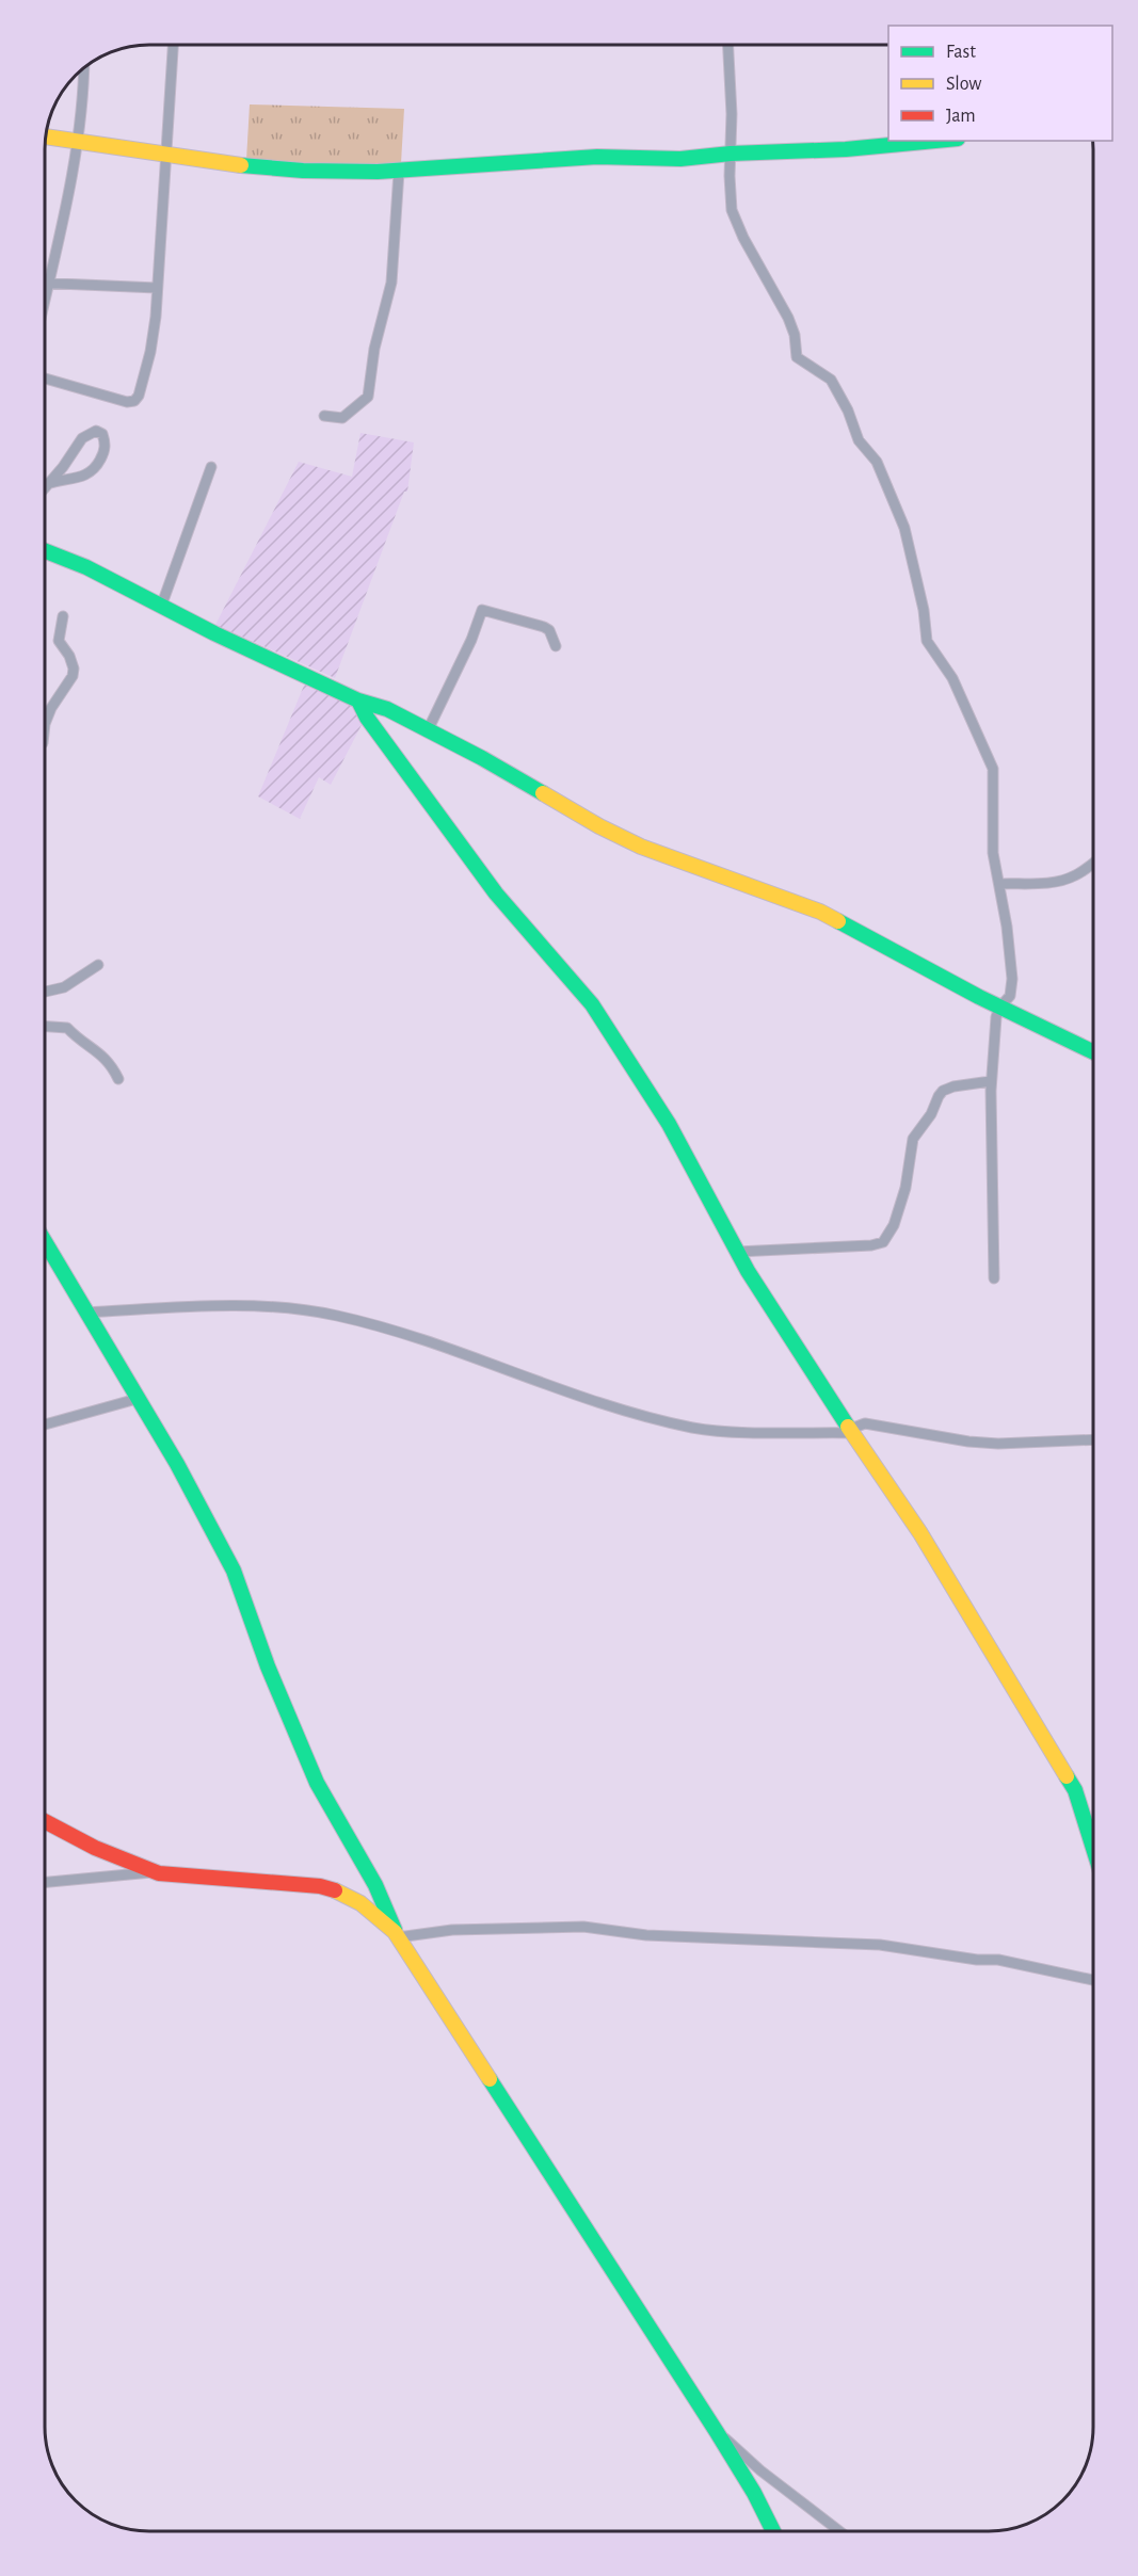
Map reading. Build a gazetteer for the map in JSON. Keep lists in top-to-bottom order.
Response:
{
  "legend": ["Fast", "Slow", "Jam"]
}
